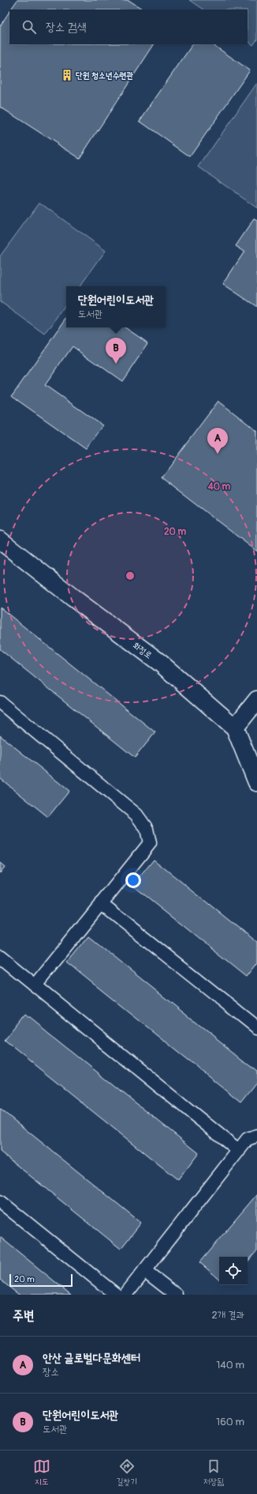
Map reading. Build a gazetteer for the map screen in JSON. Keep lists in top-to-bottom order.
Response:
{
  "streets": {
    "street": ["화정로"]
  },
  "places": {
    "building": ["단원 청소년수련관"]
  },
  "scale_bar": "20 m",
  "page": {
    "search": "장소 검색",
    "popup": ["단원어린이도서관", "도서관"],
    "pins": ["B", "A"],
    "scale": "20 m",
    "heading": ["주변", "2개 결과"],
    "list": [
      {
        "mark": "A",
        "name": "안산 글로벌다문화센터",
        "note": "장소",
        "value": "140 m"
      },
      {
        "mark": "B",
        "name": "단원어린이도서관",
        "note": "도서관",
        "value": "160 m"
      }
    ],
    "nav": ["지도", "길찾기", "저장됨"]
  },
  "rings": ["40 m", "20 m"]
}
